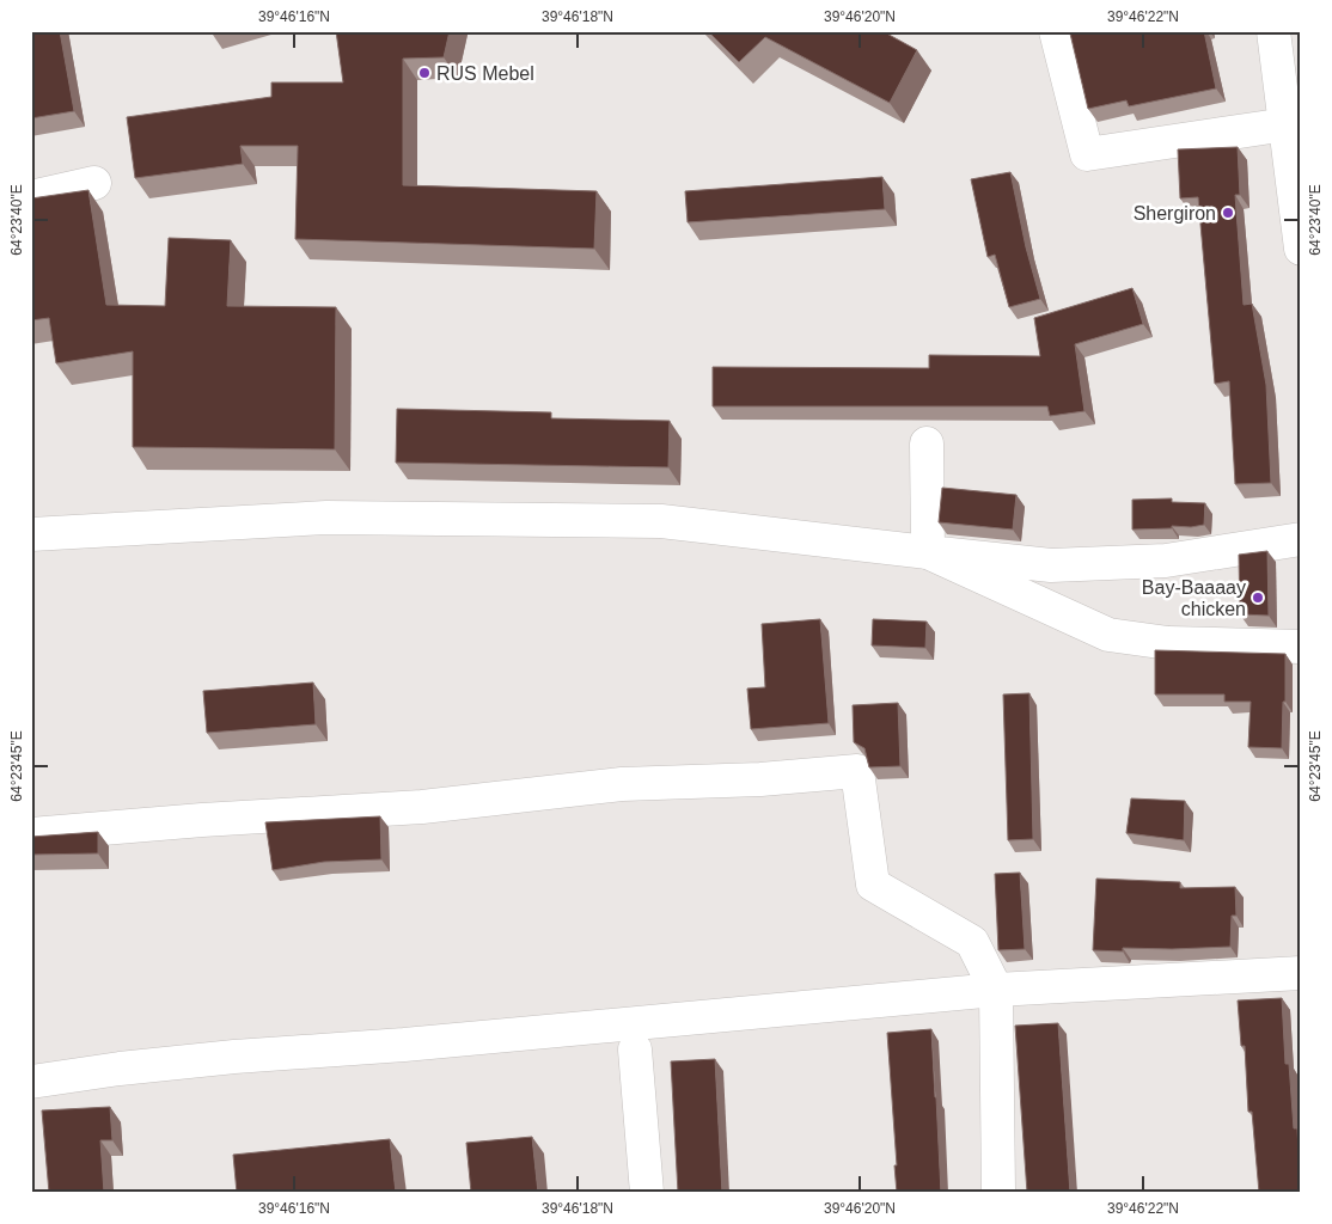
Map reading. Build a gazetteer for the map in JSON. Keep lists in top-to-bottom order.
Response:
{
  "places": ["RUS Mebel", "Shergiron", "Bay-Baaaay chicken"],
  "coordinates": [
    "39°46'16\"N",
    "39°46'18\"N",
    "39°46'20\"N",
    "39°46'22\"N",
    "64°23'40\"E",
    "64°23'45\"E"
  ]
}
